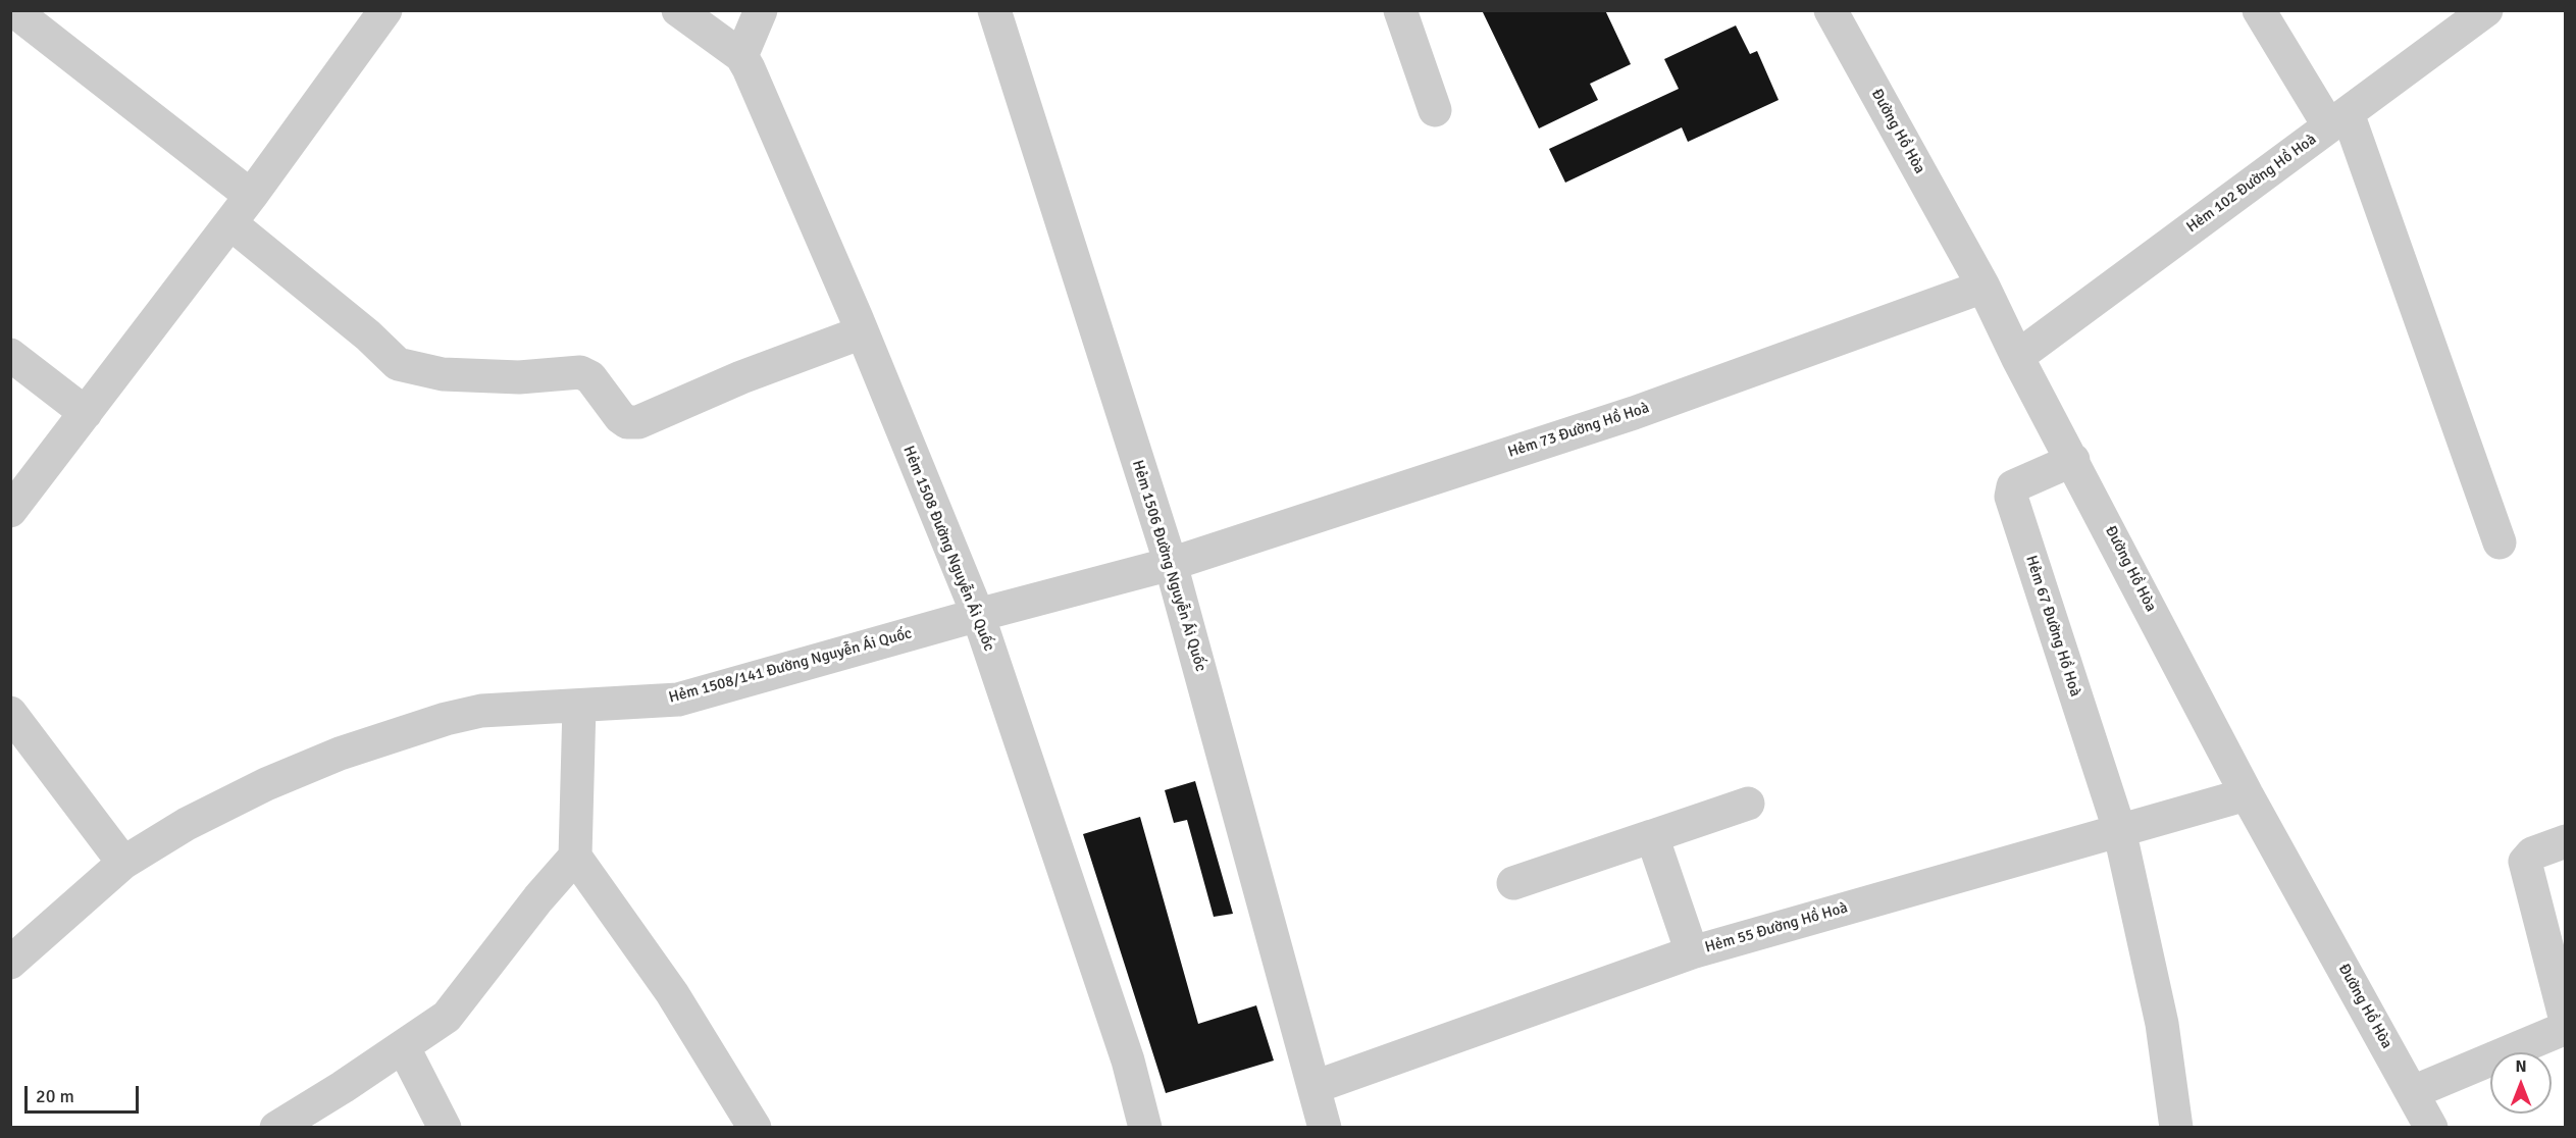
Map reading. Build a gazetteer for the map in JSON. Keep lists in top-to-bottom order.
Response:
{
  "streets": {
    "street": [
      "Đường Hồ Hòa",
      "Hẻm 102 Đường Hồ Hoà",
      "Hẻm 73 Đường Hồ Hoà",
      "Hẻm 1508 Đường Nguyễn Ái Quốc",
      "Hẻm 1506 Đường Nguyễn Ái Quốc",
      "Hẻm 67 Đường Hồ Hoà",
      "Hẻm 1508/141 Đường Nguyễn Ái Quốc",
      "Hẻm 55 Đường Hồ Hoà"
    ]
  },
  "crossings": [
    ["Đường Hồ Hòa", "Hẻm 102 Đường Hồ Hoà"],
    ["Đường Hồ Hòa", "Hẻm 73 Đường Hồ Hoà"],
    ["Đường Hồ Hòa", "Hẻm 67 Đường Hồ Hoà"],
    ["Đường Hồ Hòa", "Hẻm 55 Đường Hồ Hoà"],
    ["Hẻm 73 Đường Hồ Hoà", "Hẻm 1508 Đường Nguyễn Ái Quốc"],
    ["Hẻm 73 Đường Hồ Hoà", "Hẻm 1506 Đường Nguyễn Ái Quốc"],
    ["Hẻm 73 Đường Hồ Hoà", "Hẻm 1508/141 Đường Nguyễn Ái Quốc"],
    ["Hẻm 1508 Đường Nguyễn Ái Quốc", "Hẻm 1508/141 Đường Nguyễn Ái Quốc"],
    ["Hẻm 1506 Đường Nguyễn Ái Quốc", "Hẻm 55 Đường Hồ Hoà"],
    ["Hẻm 67 Đường Hồ Hoà", "Hẻm 55 Đường Hồ Hoà"]
  ],
  "scale_bar": "20 m",
  "north": "top"
}
